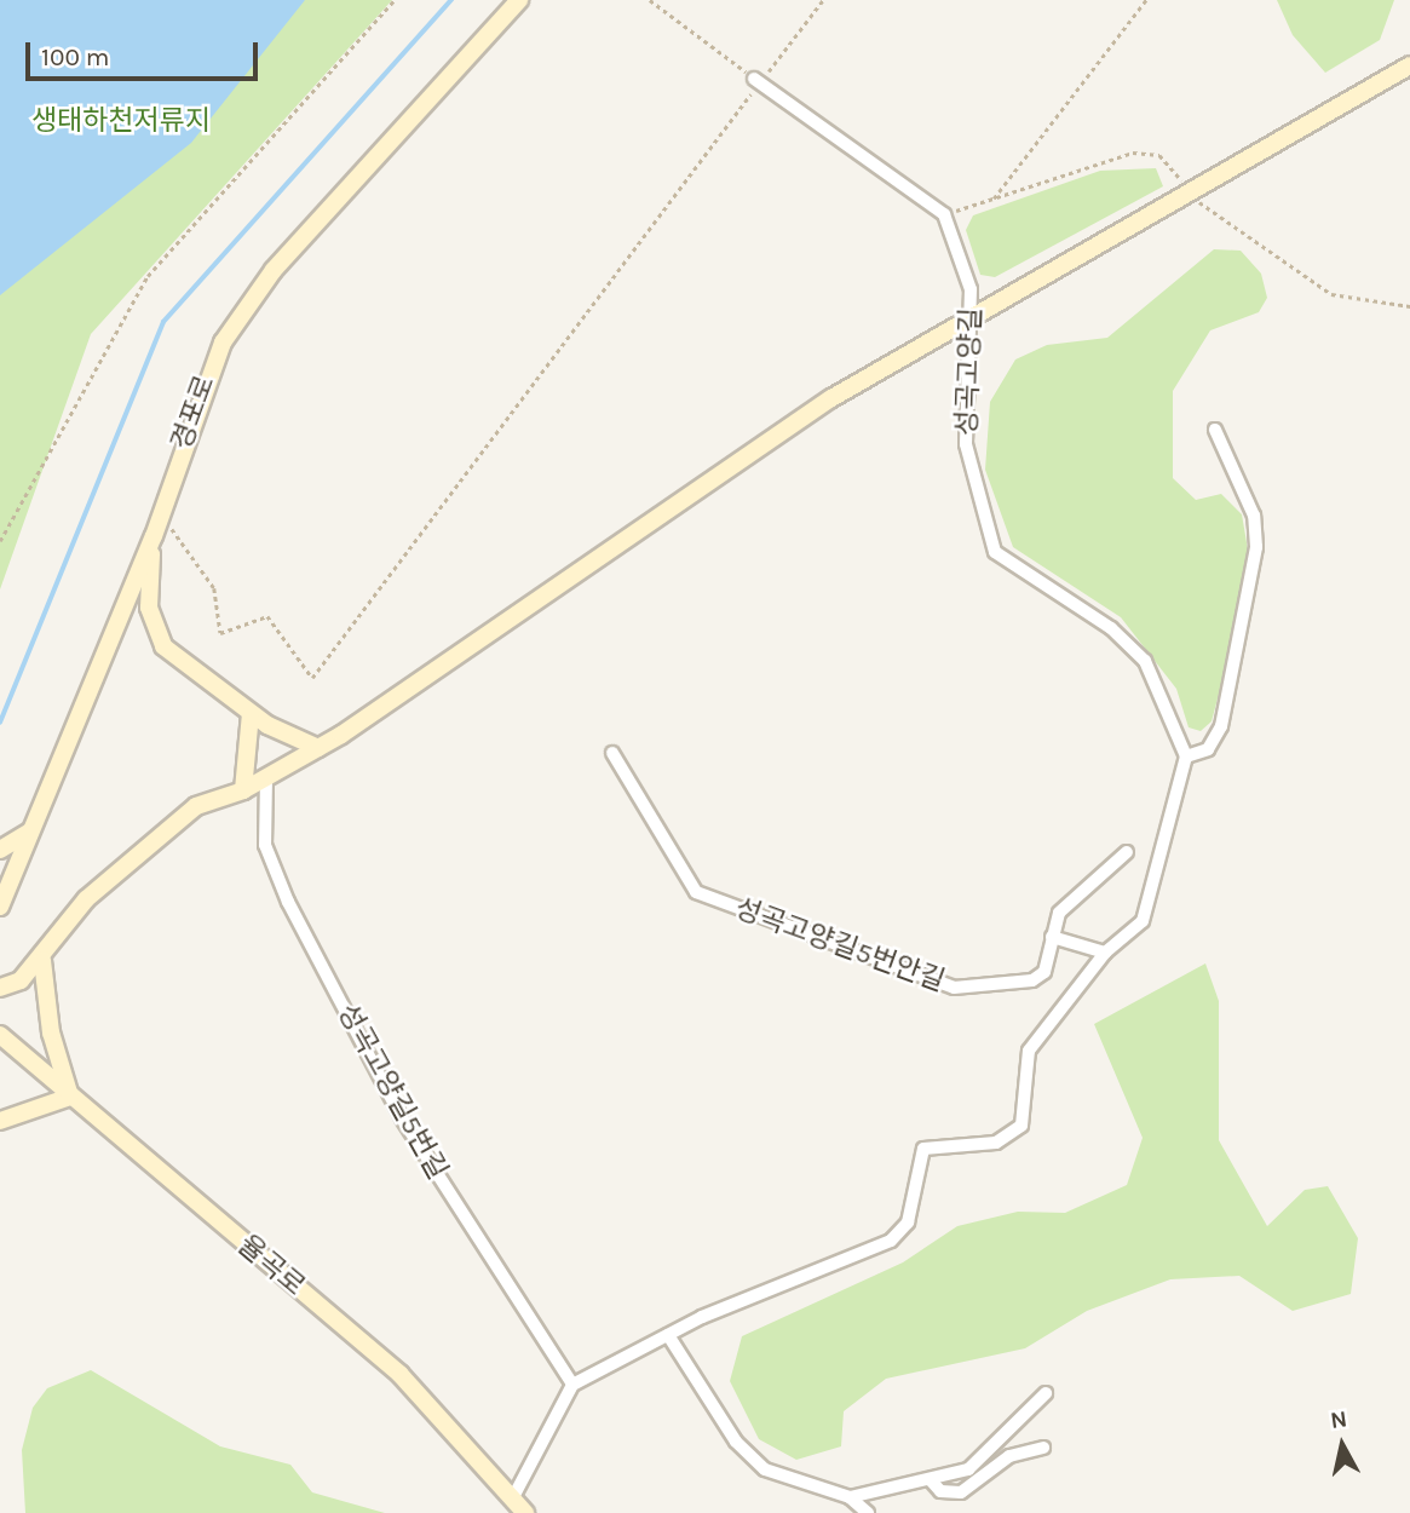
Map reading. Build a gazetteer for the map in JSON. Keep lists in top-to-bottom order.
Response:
{
  "streets": {
    "street": [
      "성곡고양길",
      "경포로",
      "성곡고양길5번안길",
      "성곡고양길5번길",
      "율곡로"
    ]
  },
  "parks": ["생태하천저류지"],
  "scale_bar": "100 m",
  "north": "top"
}
